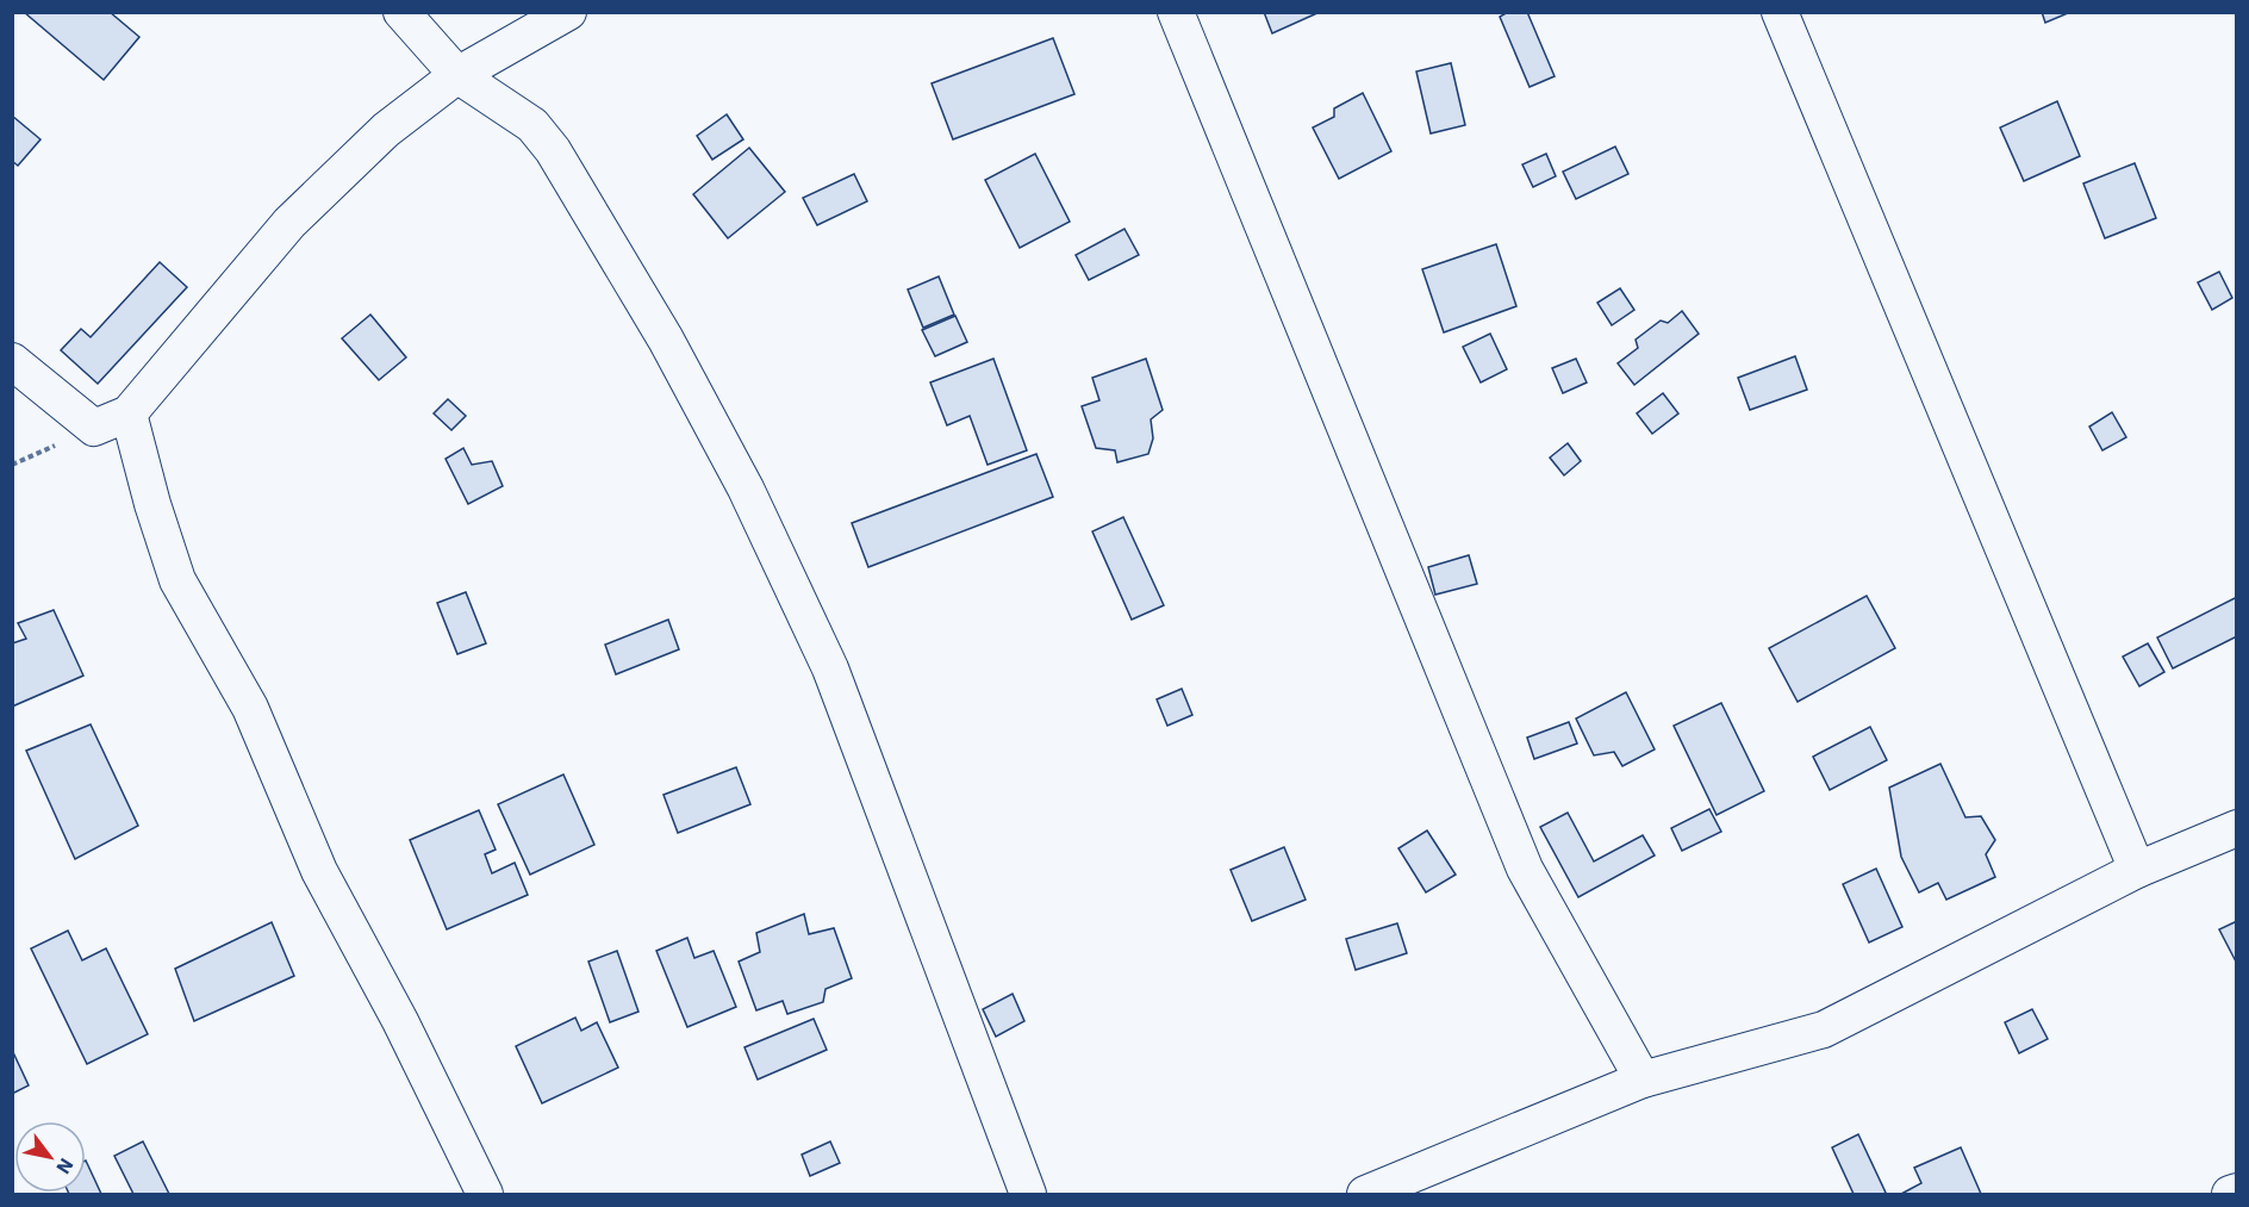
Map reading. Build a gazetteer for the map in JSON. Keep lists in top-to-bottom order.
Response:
{
  "north": "bottom right"
}
